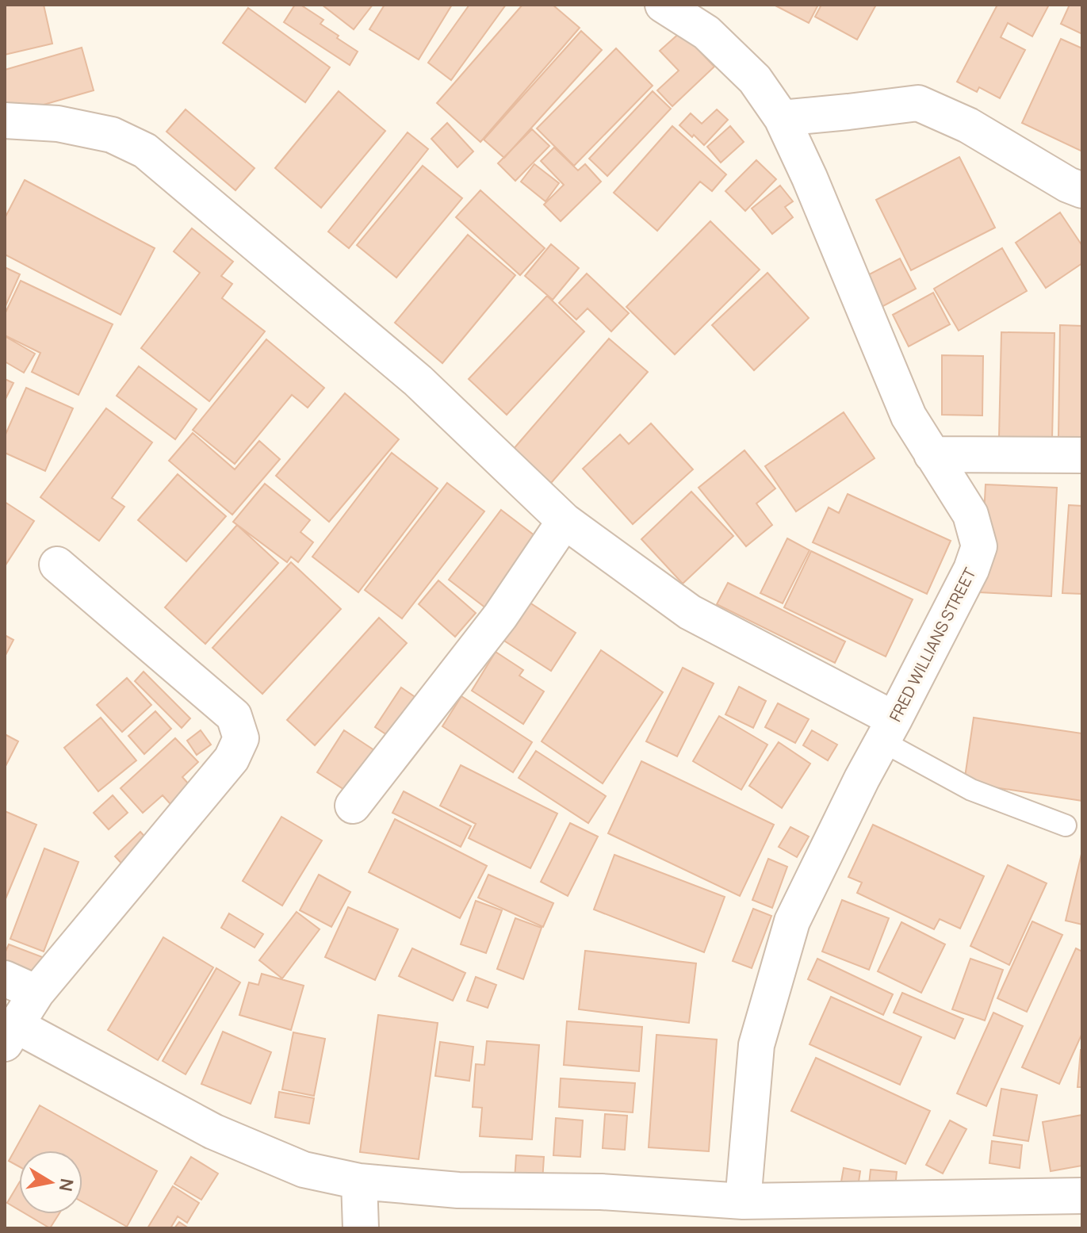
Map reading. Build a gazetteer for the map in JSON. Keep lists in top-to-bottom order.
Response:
{
  "streets": {
    "street": ["FRED WILLIANS STREET"]
  },
  "north": "right"
}
